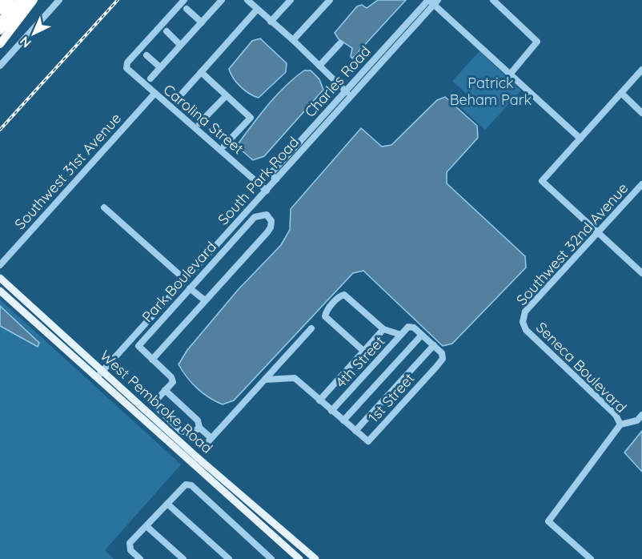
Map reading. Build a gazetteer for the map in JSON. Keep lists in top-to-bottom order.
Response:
{
  "streets": {
    "main road": ["West Pembroke Road"],
    "street": [
      "Charles Road",
      "Carolina Street",
      "Southwest 31st Avenue",
      "South Park Road",
      "Southwest 32nd Avenue",
      "Park Boulevard",
      "4th Street",
      "Seneca Boulevard",
      "1st Street"
    ]
  },
  "crossings": [
    ["Charles Road", "South Park Road"],
    ["Carolina Street", "Southwest 31st Avenue"],
    ["Carolina Street", "South Park Road"],
    ["South Park Road", "West Pembroke Road"],
    ["Southwest 32nd Avenue", "Seneca Boulevard"],
    ["4th Street", "1st Street"]
  ],
  "parks": ["Patrick Beham Park"],
  "north": "bottom left"
}
